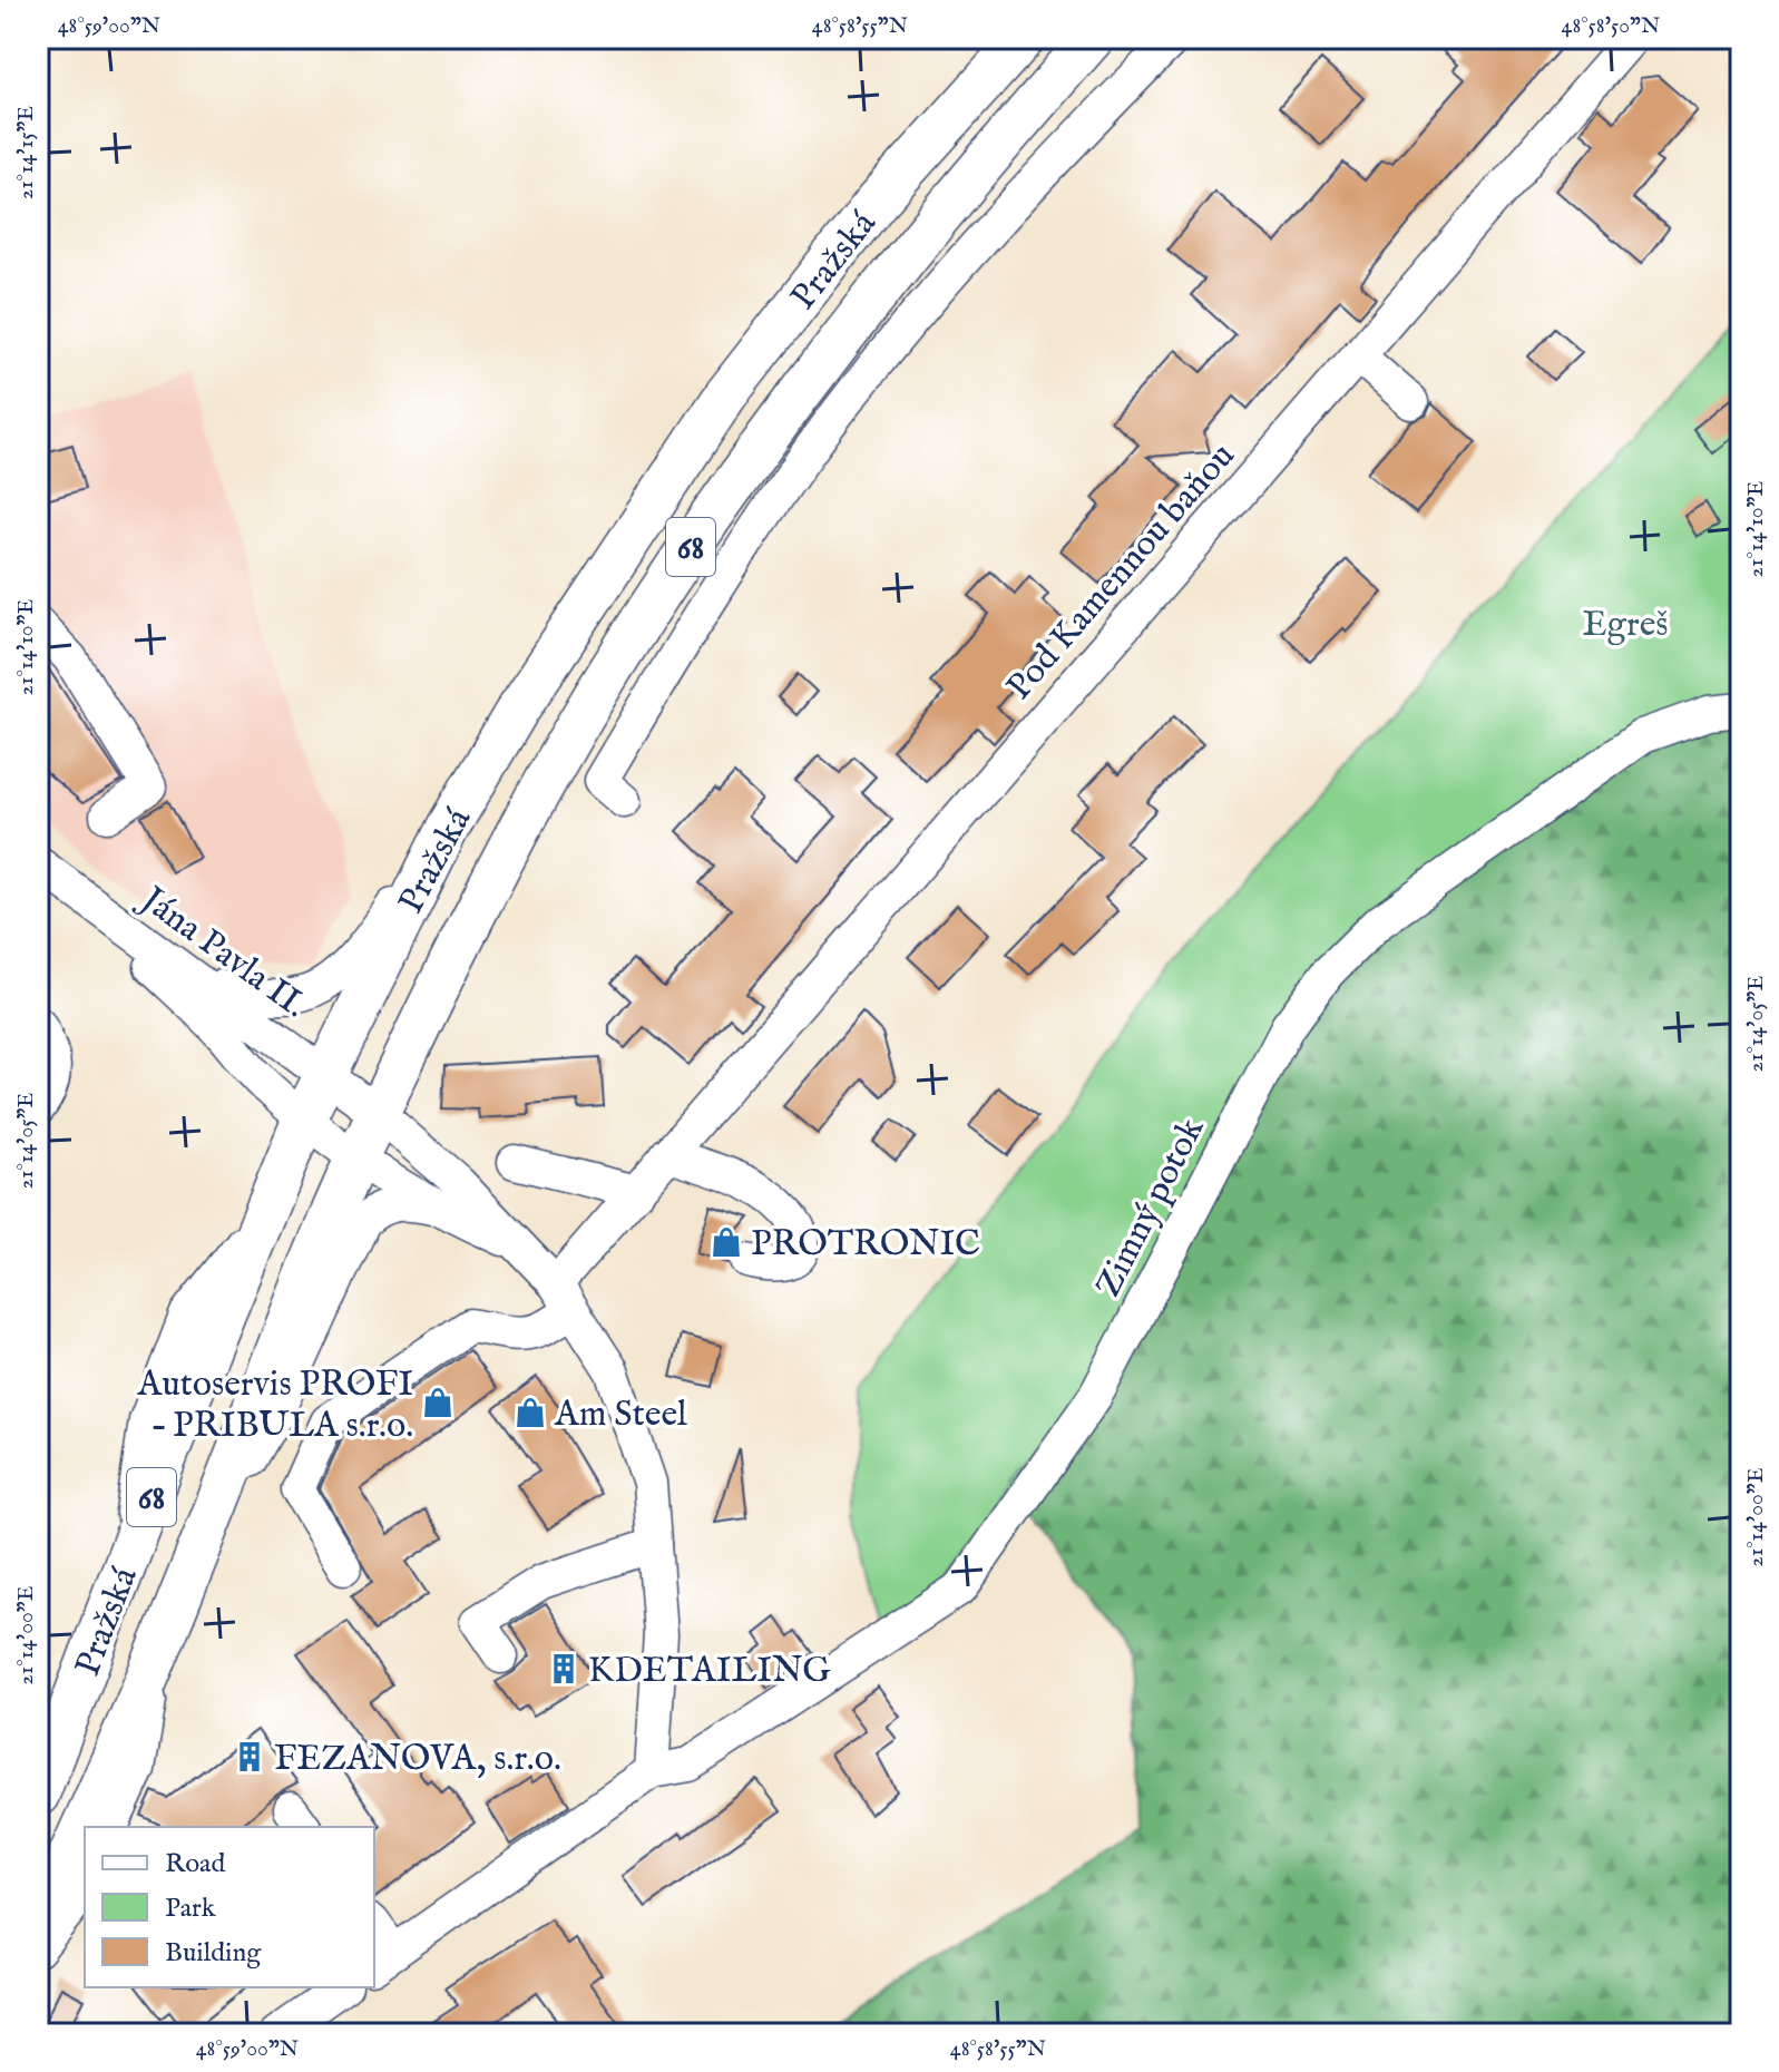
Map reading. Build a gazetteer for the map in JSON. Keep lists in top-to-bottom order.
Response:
{
  "streets": {
    "main road": ["Pražská", "68"],
    "street": ["Pod Kamennou baňou", "Jána Pavla II.", "Zimný potok"]
  },
  "crossings": [
    ["Pražská", "Jána Pavla II."]
  ],
  "parks": ["Egreš"],
  "places": {
    "shop": ["PROTRONIC", "Autoservis PROFI – PRIBULA s.r.o.", "Am Steel"],
    "building": ["KDETAILING", "FEZANOVA, s.r.o."]
  },
  "legend": ["Road", "Park", "Building"],
  "coordinates": [
    "48°59'00\"N",
    "48°58'55\"N",
    "48°58'50\"N",
    "21°14'15\"E",
    "21°14'10\"E",
    "21°14'05\"E",
    "21°14'00\"E"
  ]
}
